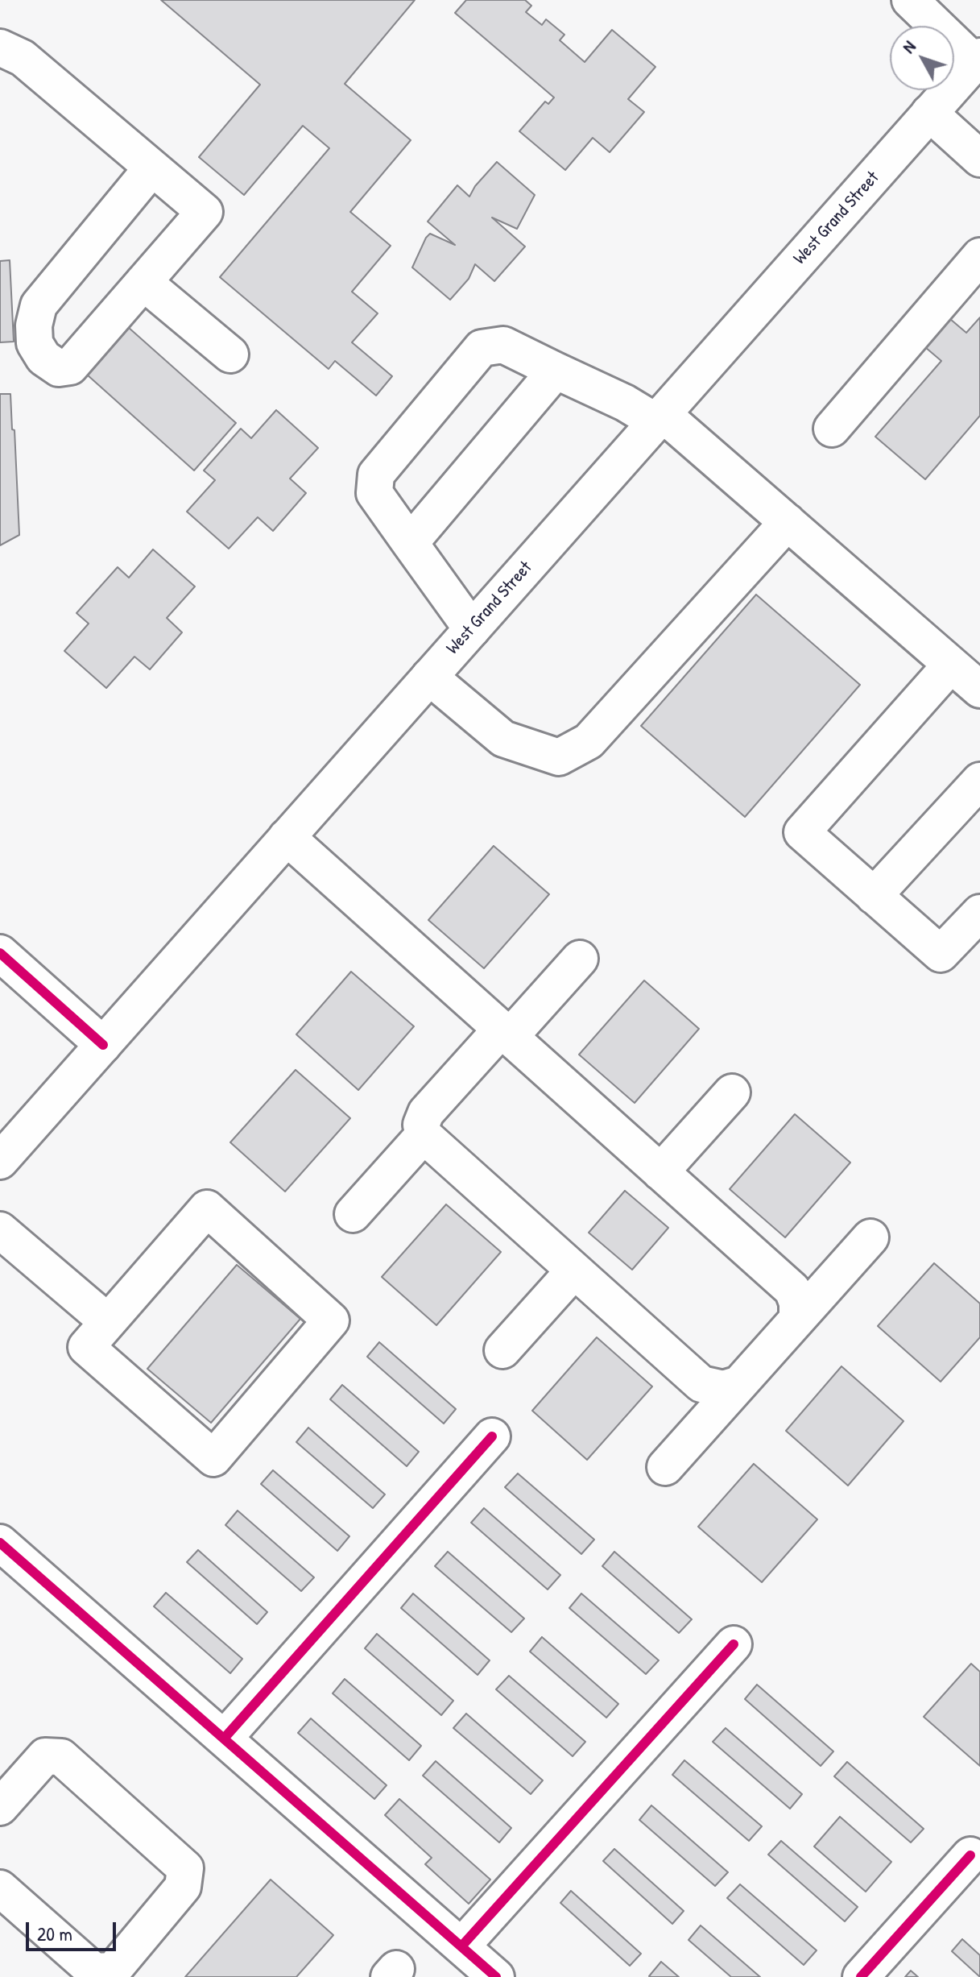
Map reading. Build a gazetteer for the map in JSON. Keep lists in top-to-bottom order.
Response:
{
  "streets": {
    "street": ["West Grand Street"]
  },
  "scale_bar": "20 m",
  "north": "top left"
}
